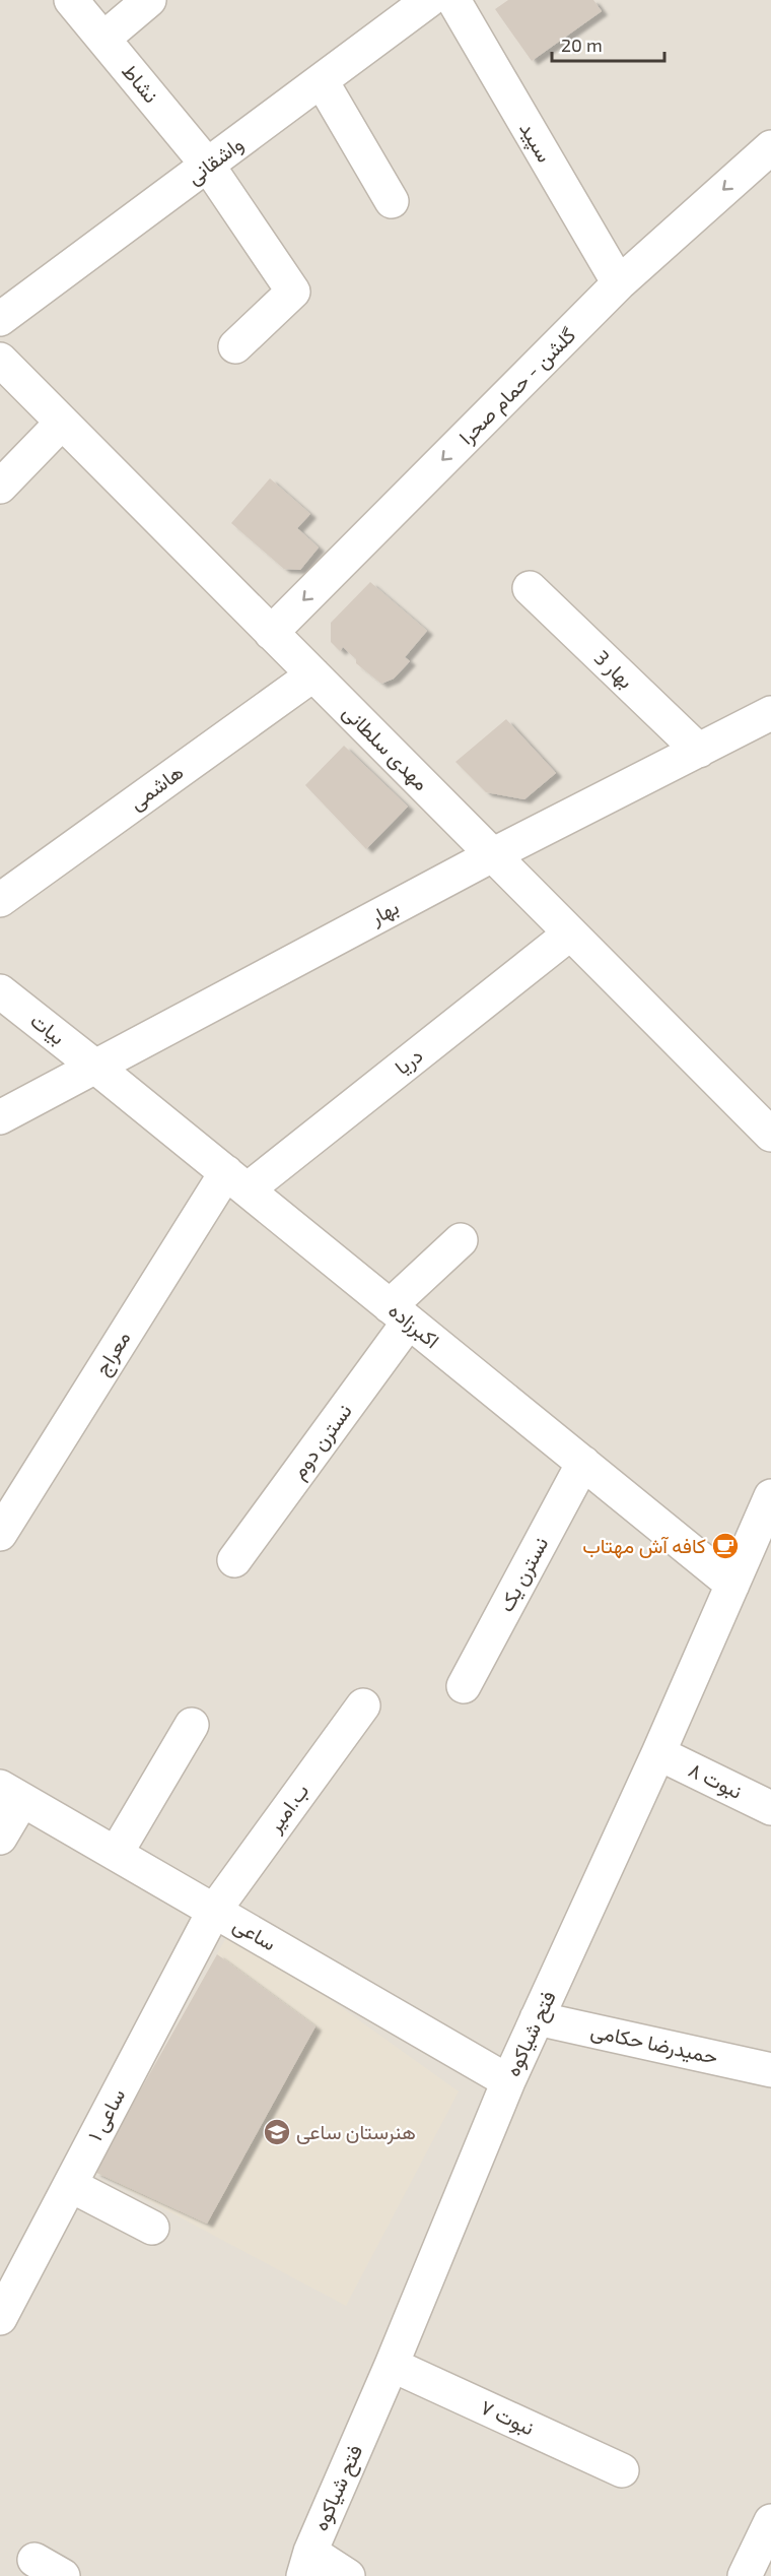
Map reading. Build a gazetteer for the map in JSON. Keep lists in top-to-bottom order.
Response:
{
  "streets": {
    "street": [
      "نشاط",
      "سپید",
      "واشقانی",
      "گلشن - حمام صحرا",
      "بهار 3",
      "مهدی سلطانی",
      "هاشمی",
      "بهار",
      "بیات",
      "دریا",
      "اکبرزاده",
      "معراج",
      "نسترن دوم",
      "نسترن یک",
      "نبوت ۸",
      "ب.امیر",
      "ساعی",
      "فتح شیاکوه",
      "حمیدرضا حکامی",
      "ساعی ۱",
      "نبوت ۷"
    ]
  },
  "crossings": [
    ["نشاط", "واشقانی"],
    ["سپید", "گلشن - حمام صحرا"],
    ["گلشن - حمام صحرا", "مهدی سلطانی"],
    ["بهار 3", "بهار"],
    ["مهدی سلطانی", "هاشمی"],
    ["مهدی سلطانی", "بهار"],
    ["مهدی سلطانی", "دریا"],
    ["بهار", "بیات"],
    ["بهار", "اکبرزاده"],
    ["بیات", "اکبرزاده"],
    ["دریا", "اکبرزاده"],
    ["دریا", "معراج"],
    ["اکبرزاده", "معراج"],
    ["اکبرزاده", "نسترن دوم"],
    ["اکبرزاده", "نسترن یک"],
    ["اکبرزاده", "فتح شیاکوه"],
    ["نبوت ۸", "فتح شیاکوه"],
    ["ب.امیر", "ساعی"],
    ["ب.امیر", "ساعی ۱"],
    ["ساعی", "فتح شیاکوه"],
    ["ساعی", "ساعی ۱"],
    ["فتح شیاکوه", "حمیدرضا حکامی"],
    ["فتح شیاکوه", "نبوت ۷"]
  ],
  "one_way": ["گلشن - حمام صحرا"],
  "places": {
    "cafe": ["کافه آش مهتاب"],
    "school or university": ["هنرستان ساعی"]
  },
  "scale_bar": "20 m"
}
